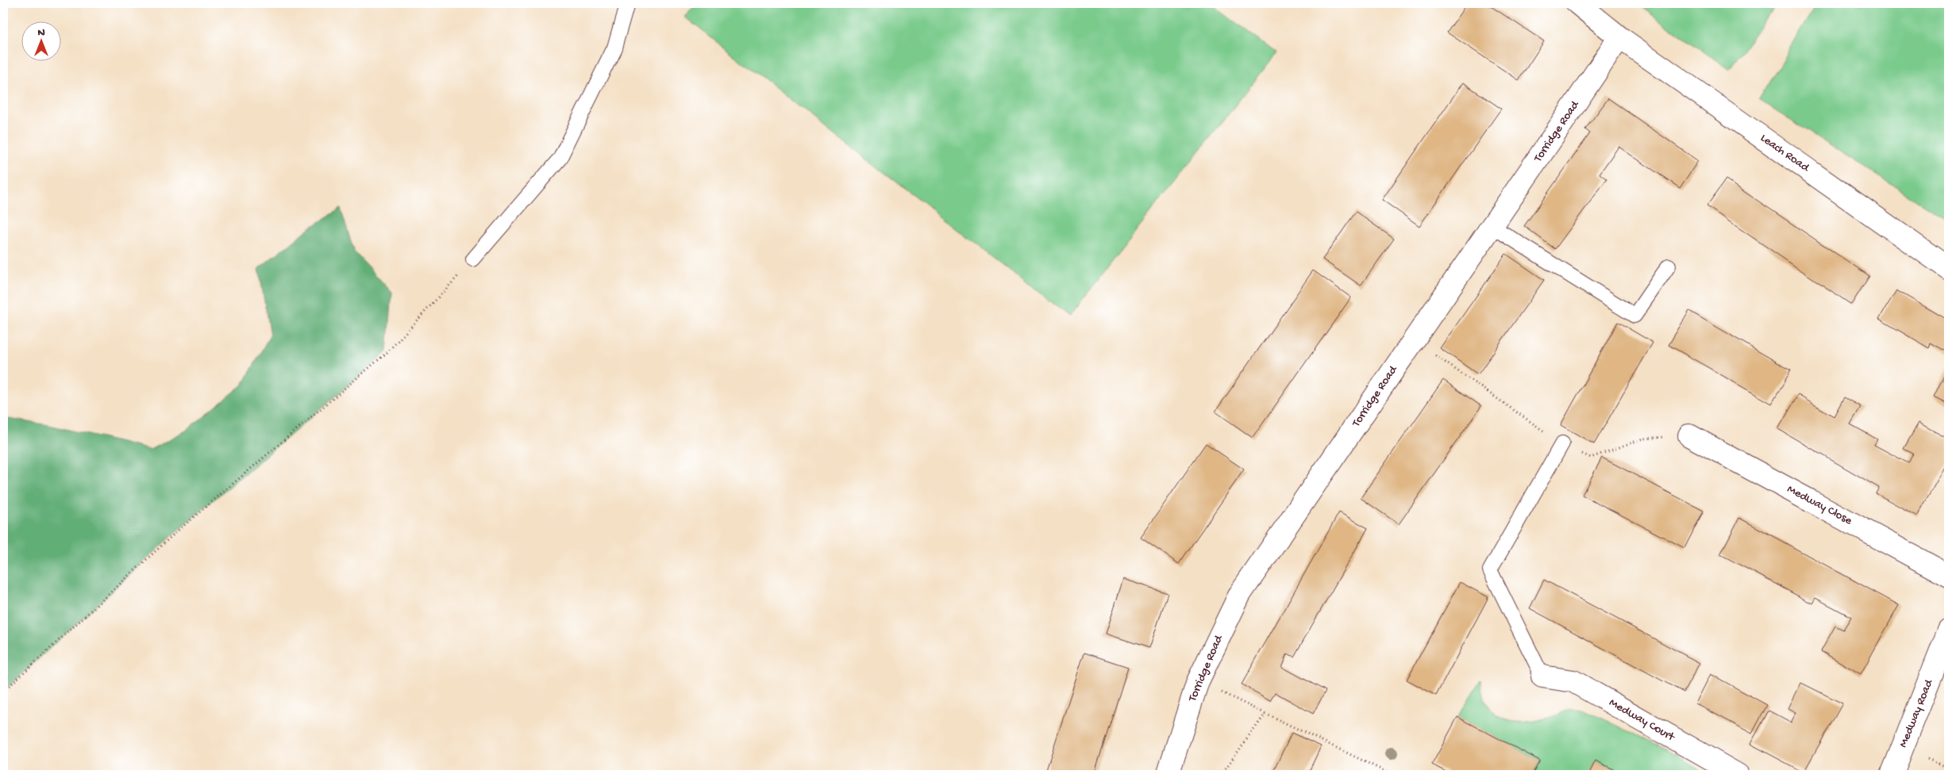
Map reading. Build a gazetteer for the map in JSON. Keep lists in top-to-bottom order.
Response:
{
  "streets": {
    "street": [
      "Torridge Road",
      "Leach Road",
      "Medway Close",
      "Medway Road",
      "Medway Court"
    ]
  },
  "crossings": [
    ["Torridge Road", "Leach Road"]
  ],
  "north": "top"
}
